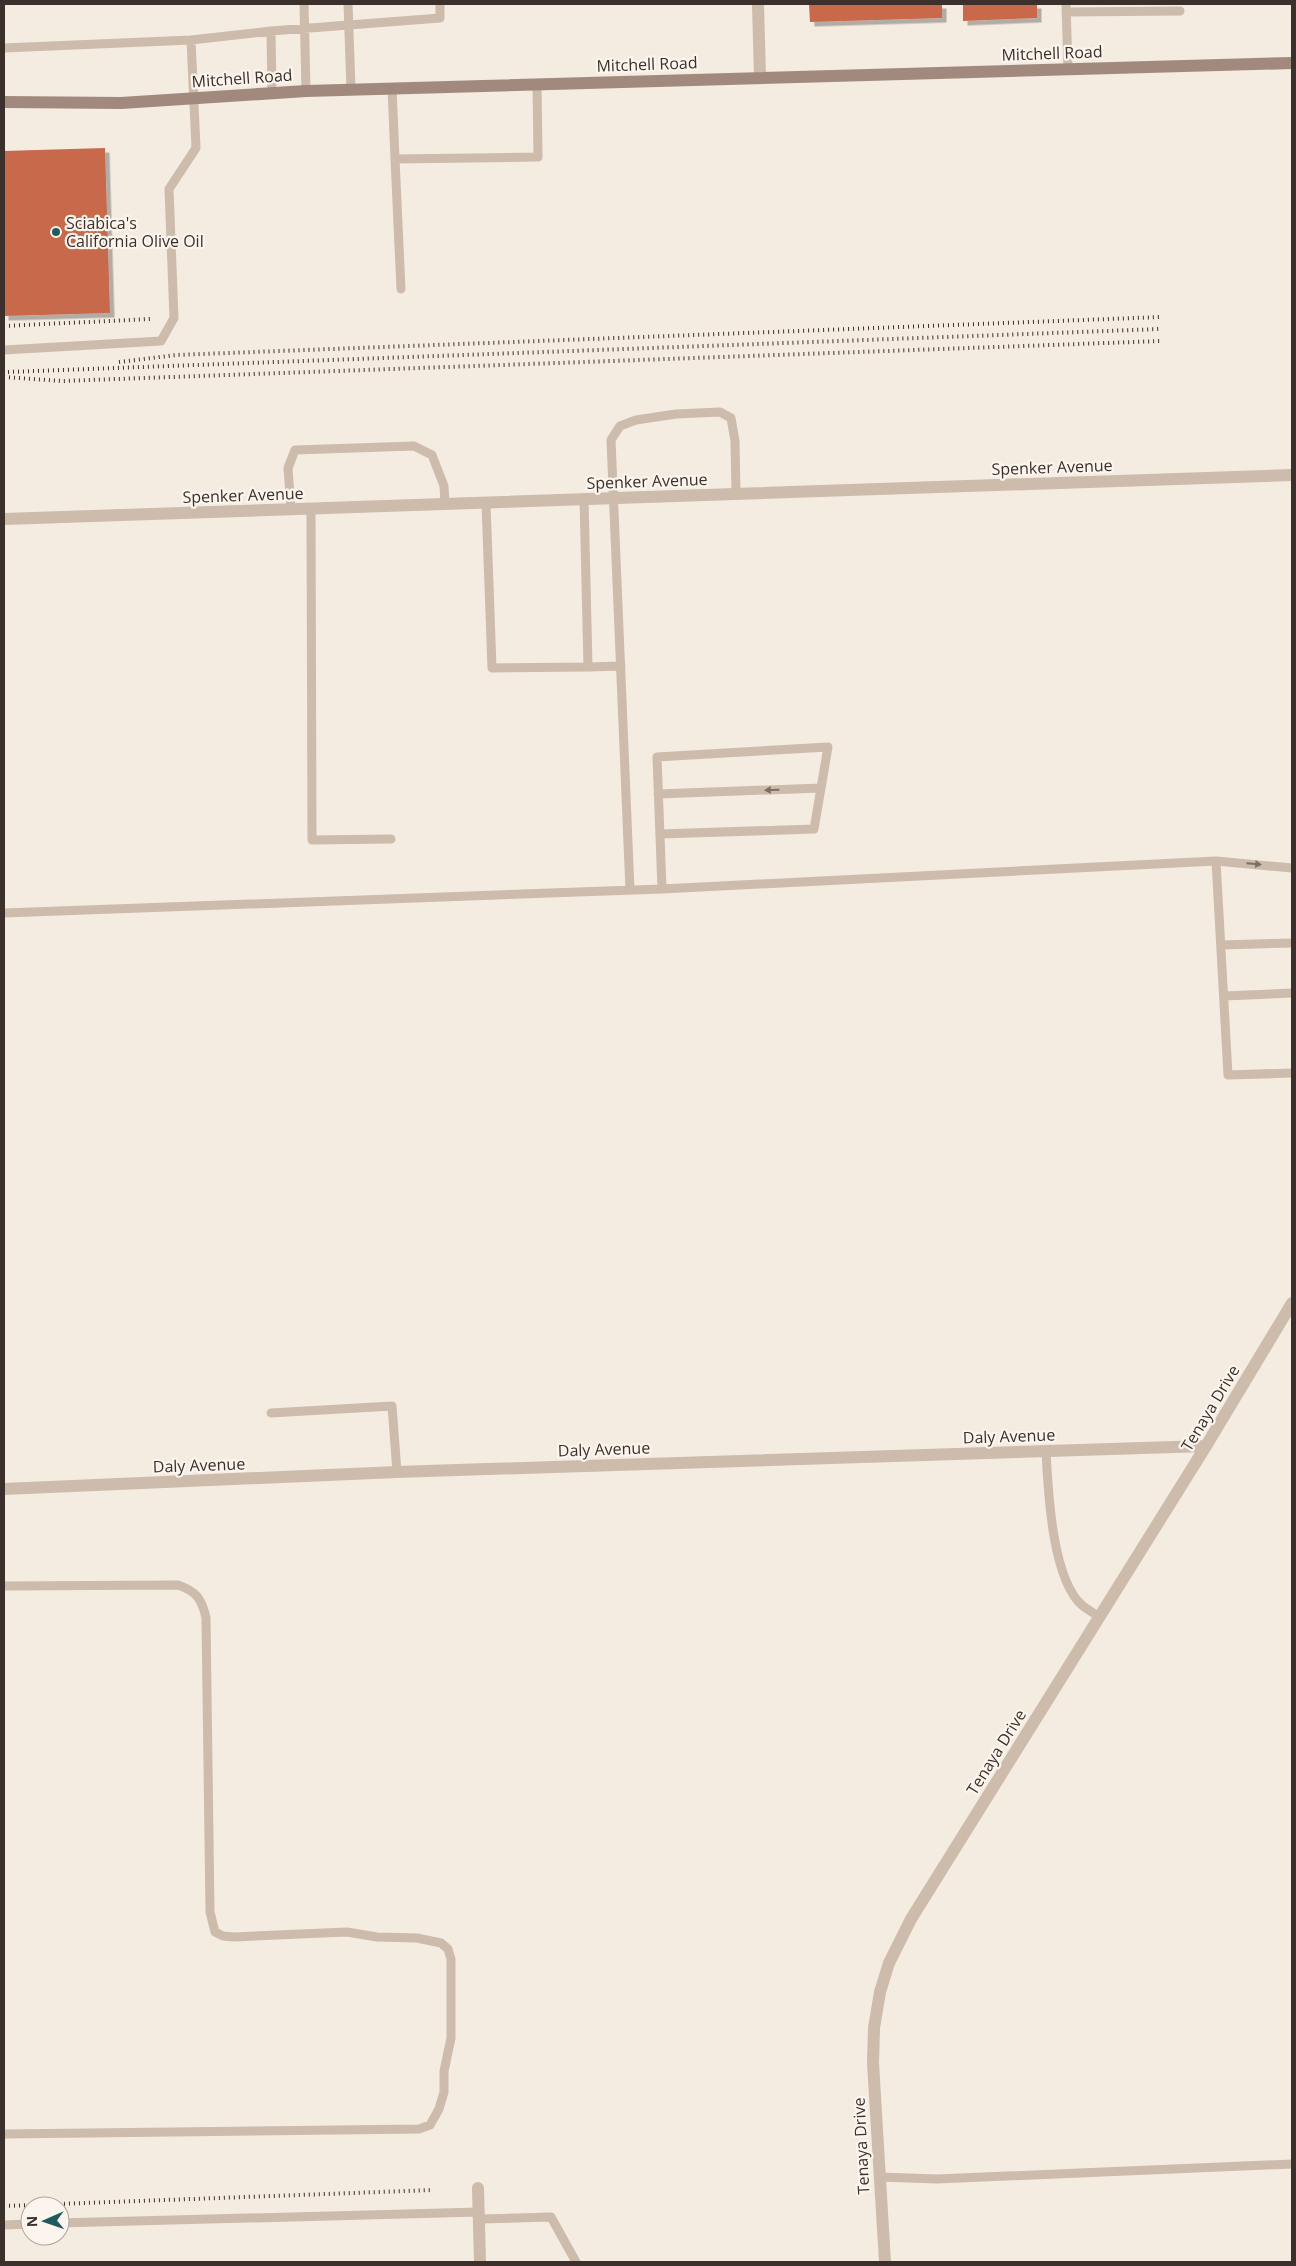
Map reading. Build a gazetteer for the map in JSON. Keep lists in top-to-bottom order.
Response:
{
  "streets": {
    "main road": ["Mitchell Road"],
    "street": ["Spenker Avenue", "Tenaya Drive", "Daly Avenue"]
  },
  "crossings": [
    ["Tenaya Drive", "Daly Avenue"]
  ],
  "places": ["Sciabica's California Olive Oil"],
  "north": "left"
}
